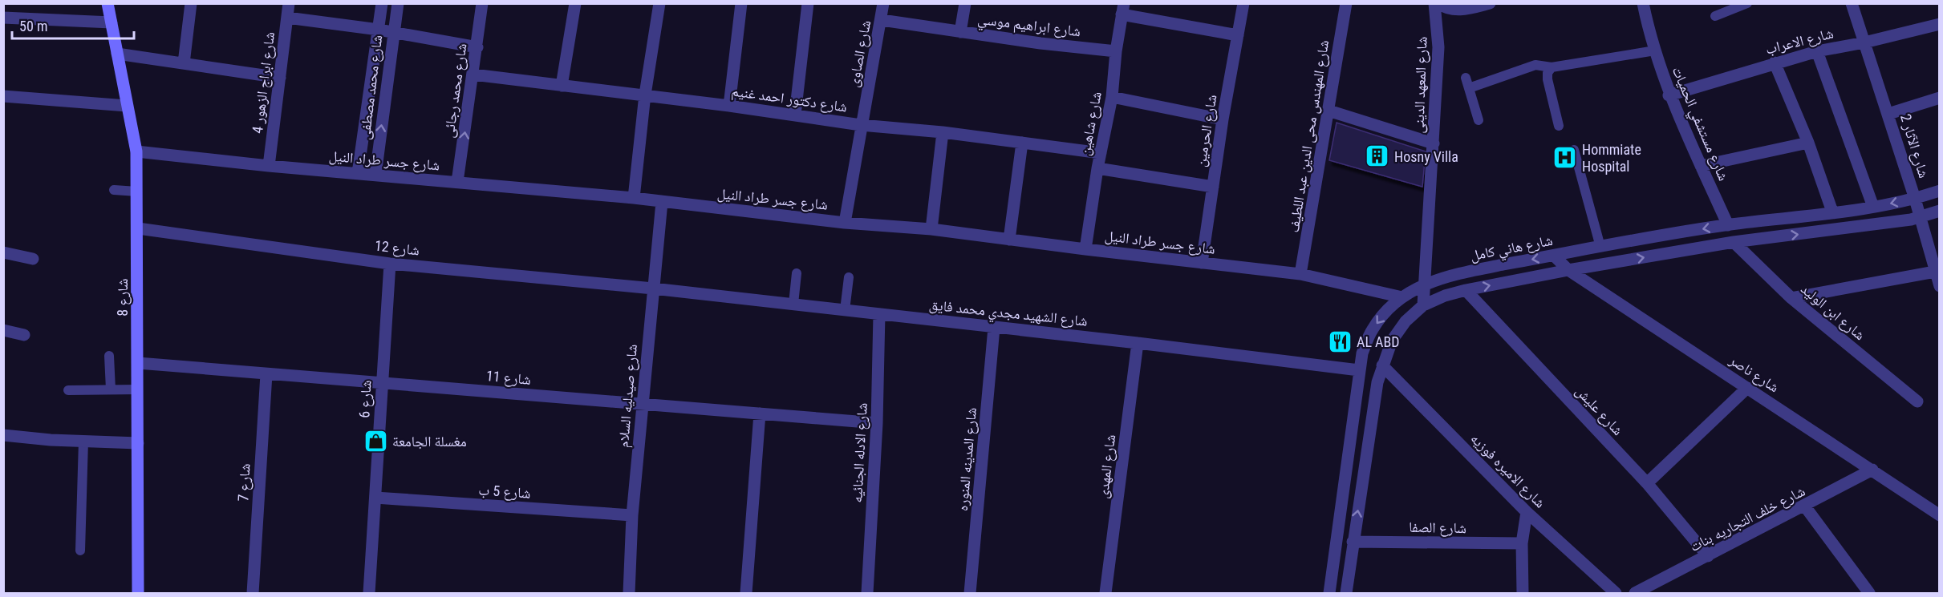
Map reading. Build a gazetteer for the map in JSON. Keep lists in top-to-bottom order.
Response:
{
  "streets": {
    "street": [
      "شارع ابراهيم موسي",
      "شارع الاعراب",
      "شارع الصاوى",
      "شارع ابراج الزهور 4",
      "شارع المعهد الدينى",
      "شارع محمد مصطفى",
      "شارع محمد رجائى",
      "شارع دكتور احمد غنيم",
      "شارع شاهين",
      "شارع مستشفي الحميات",
      "شارع الحرمين",
      "شارع المهندس محى الدين عبد اللطيف",
      "شارع الآثار 2",
      "شارع جسر طراد النيل",
      "شارع 12",
      "شارع هاني كامل",
      "شارع 8",
      "شارع ابن الوليد",
      "شارع الشهيد مجدي محمد فايق",
      "شارع ناصر",
      "شارع 11",
      "شارع صيدليه السلام",
      "شارع 6",
      "شارع عليش",
      "شارع الادله الجنائيه",
      "شارع المدينه المنوره",
      "شارع المهدى",
      "شارع الاميره فوزيه",
      "شارع 7",
      "شارع 5 ب",
      "شارع خلف التجاريه بنات",
      "شارع الصفا"
    ]
  },
  "crossings": [
    ["شارع ابراهيم موسي", "شارع الصاوى"],
    ["شارع ابراهيم موسي", "شارع شاهين"],
    ["شارع الاعراب", "شارع مستشفي الحميات"],
    ["شارع الاعراب", "شارع الآثار 2"],
    ["شارع الصاوى", "شارع دكتور احمد غنيم"],
    ["شارع الصاوى", "شارع جسر طراد النيل"],
    ["شارع ابراج الزهور 4", "شارع جسر طراد النيل"],
    ["شارع المعهد الدينى", "شارع هاني كامل"],
    ["شارع محمد مصطفى", "شارع جسر طراد النيل"],
    ["شارع محمد رجائى", "شارع دكتور احمد غنيم"],
    ["شارع محمد رجائى", "شارع جسر طراد النيل"],
    ["شارع دكتور احمد غنيم", "شارع شاهين"],
    ["شارع شاهين", "شارع جسر طراد النيل"],
    ["شارع مستشفي الحميات", "شارع هاني كامل"],
    ["شارع الحرمين", "شارع جسر طراد النيل"],
    ["شارع المهندس محى الدين عبد اللطيف", "شارع جسر طراد النيل"],
    ["شارع الآثار 2", "شارع هاني كامل"],
    ["شارع جسر طراد النيل", "شارع هاني كامل"],
    ["شارع جسر طراد النيل", "شارع 8"],
    ["شارع جسر طراد النيل", "شارع صيدليه السلام"],
    ["شارع 12", "شارع 8"],
    ["شارع 12", "شارع الشهيد مجدي محمد فايق"],
    ["شارع 12", "شارع صيدليه السلام"],
    ["شارع 12", "شارع 6"],
    ["شارع هاني كامل", "شارع الشهيد مجدي محمد فايق"],
    ["شارع هاني كامل", "شارع ناصر"],
    ["شارع 8", "شارع 11"],
    ["شارع الشهيد مجدي محمد فايق", "شارع صيدليه السلام"],
    ["شارع الشهيد مجدي محمد فايق", "شارع الادله الجنائيه"],
    ["شارع الشهيد مجدي محمد فايق", "شارع المدينه المنوره"],
    ["شارع الشهيد مجدي محمد فايق", "شارع المهدى"],
    ["شارع ناصر", "شارع خلف التجاريه بنات"],
    ["شارع 11", "شارع صيدليه السلام"],
    ["شارع 11", "شارع 6"],
    ["شارع 11", "شارع الادله الجنائيه"],
    ["شارع 11", "شارع 7"],
    ["شارع صيدليه السلام", "شارع 5 ب"],
    ["شارع 6", "شارع 5 ب"],
    ["شارع عليش", "شارع خلف التجاريه بنات"]
  ],
  "one_way": ["شارع محمد رجائى"],
  "places": {
    "building": ["Hosny Villa"],
    "hospital": ["Hommiate Hospital"],
    "restaurant": ["AL ABD"],
    "shop": ["مغسلة الجامعة"]
  },
  "scale_bar": "50 m"
}
